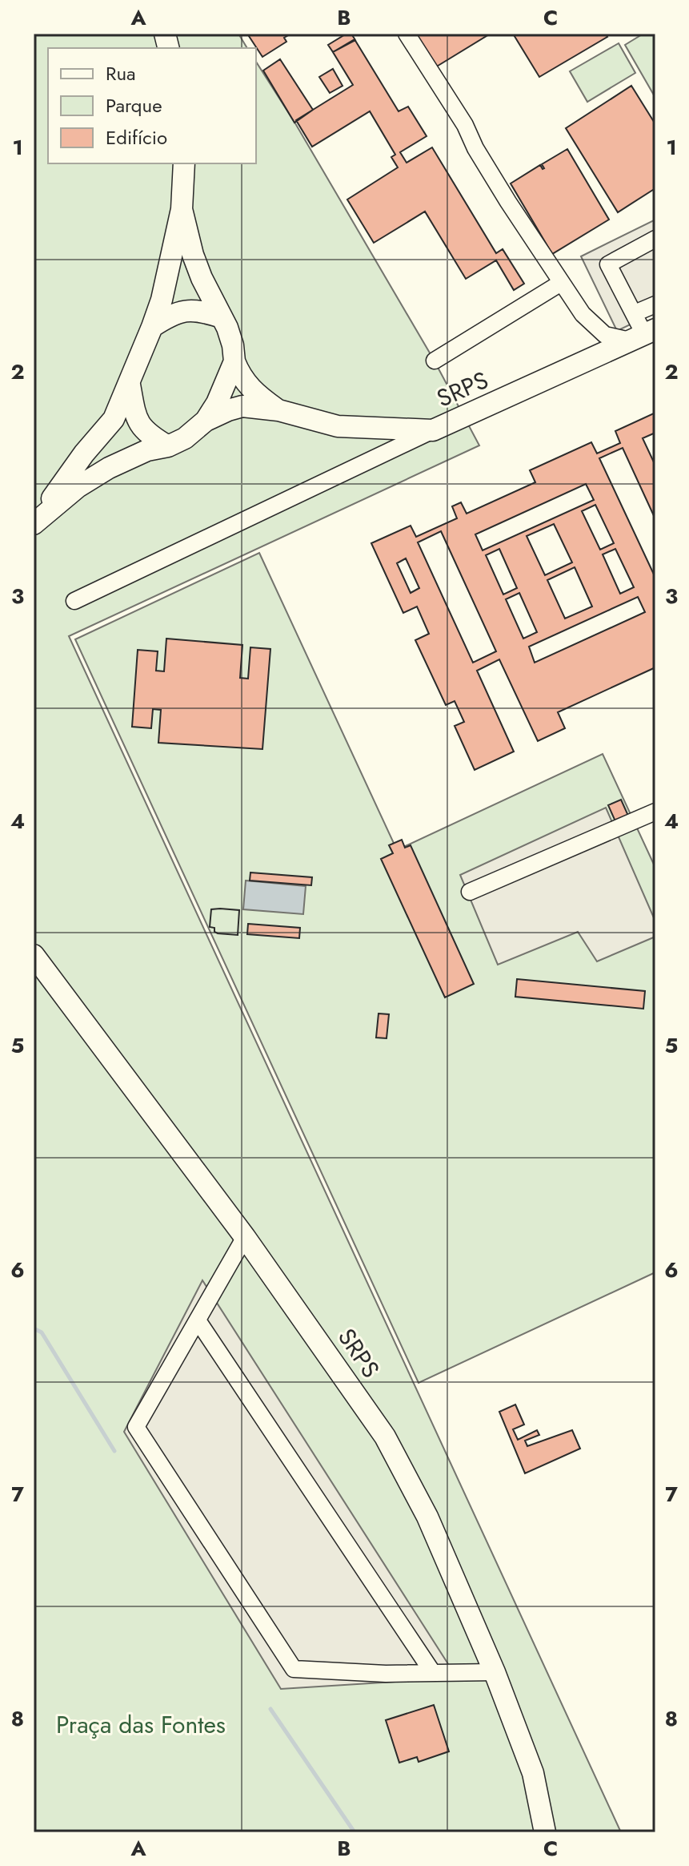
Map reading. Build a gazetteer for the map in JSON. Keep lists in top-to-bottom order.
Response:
{
  "streets": {
    "main road": ["SRPS"]
  },
  "parks": ["Praça das Fontes"],
  "legend": ["Rua", "Parque", "Edifício"],
  "grid": {
    "columns": ["A", "B", "C"],
    "rows": [
      "1",
      "2",
      "3",
      "4",
      "5",
      "6",
      "7",
      "8"
    ]
  }
}
